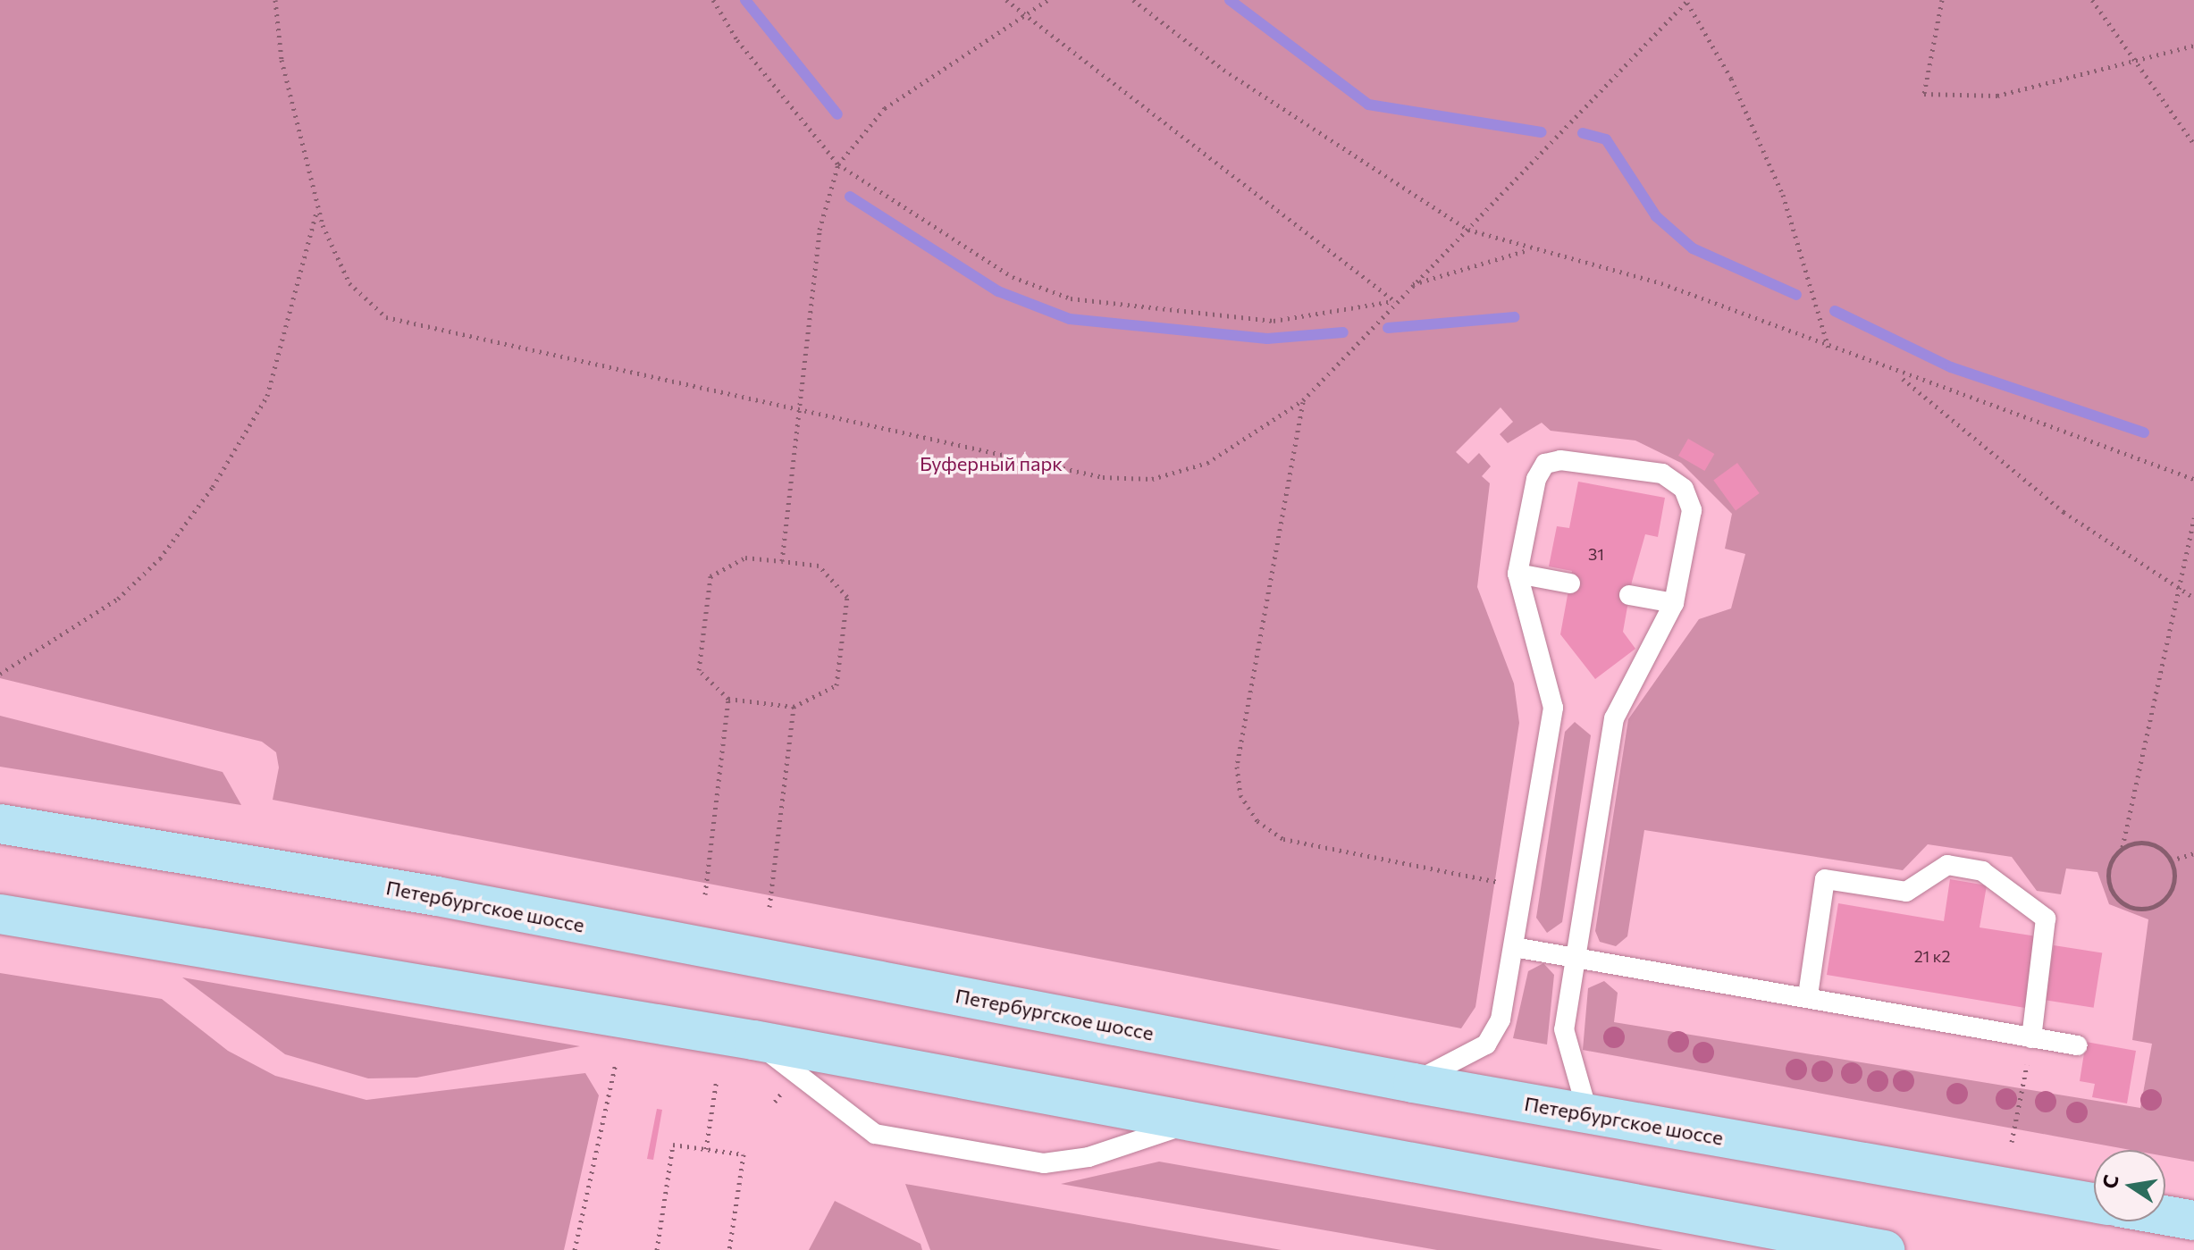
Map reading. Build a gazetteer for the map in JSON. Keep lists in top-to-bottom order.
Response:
{
  "streets": {
    "main road": ["Петербургское шоссе"]
  },
  "parks": ["Буферный парк"],
  "house_numbers": ["31", "21 к2"],
  "north": "left"
}
